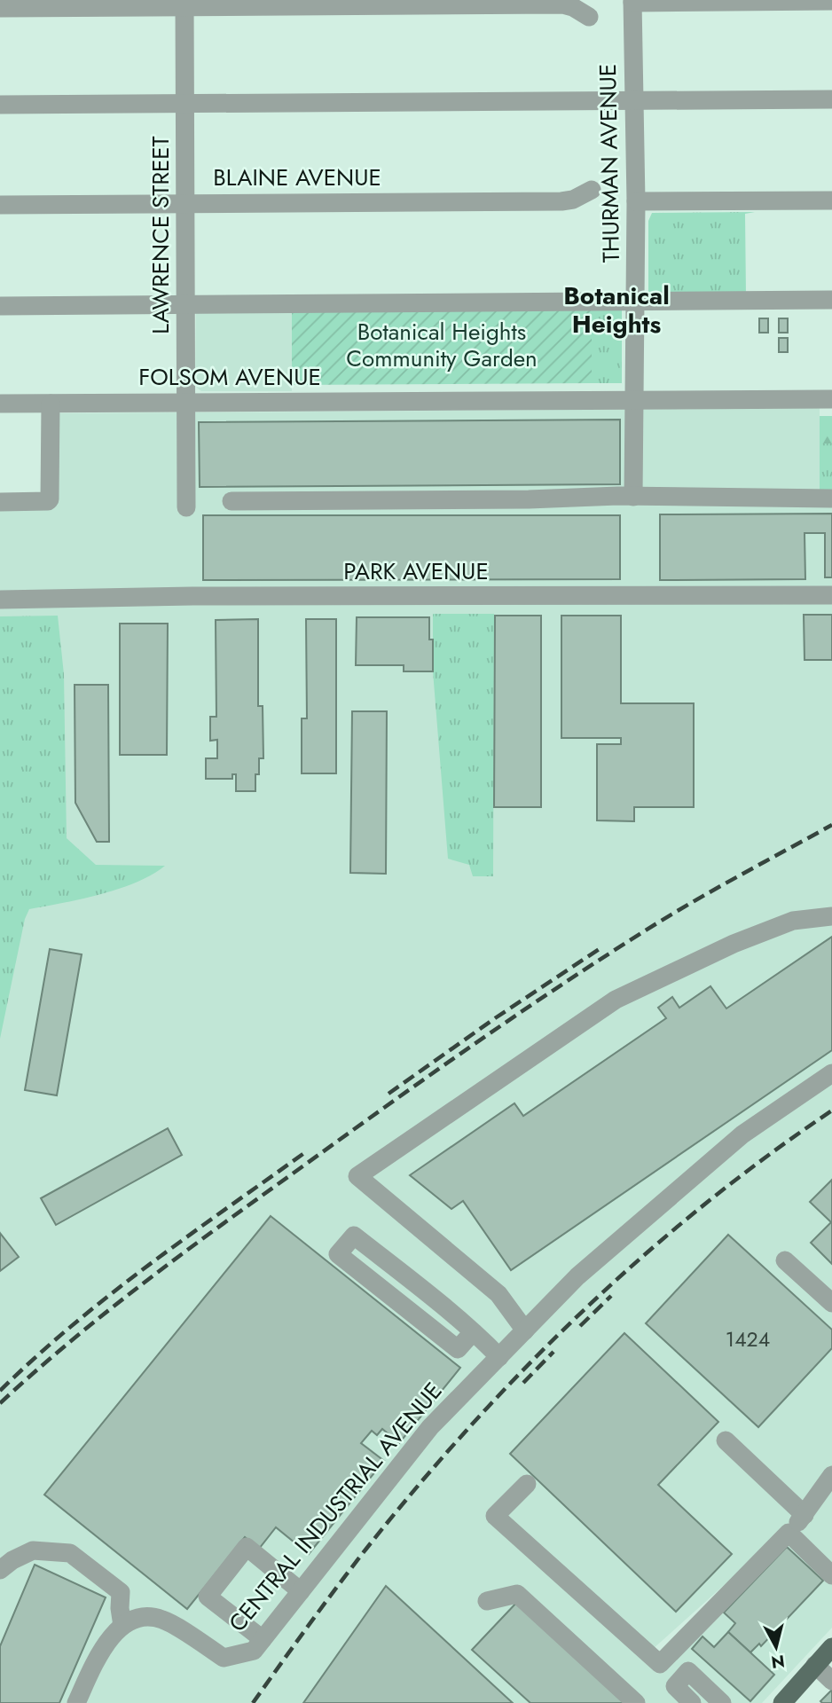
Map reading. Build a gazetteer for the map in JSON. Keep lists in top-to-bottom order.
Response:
{
  "streets": {
    "street": [
      "THURMAN AVENUE",
      "BLAINE AVENUE",
      "LAWRENCE STREET",
      "FOLSOM AVENUE",
      "PARK AVENUE",
      "CENTRAL INDUSTRIAL AVENUE"
    ]
  },
  "crossings": [
    ["THURMAN AVENUE", "FOLSOM AVENUE"],
    ["BLAINE AVENUE", "LAWRENCE STREET"],
    ["LAWRENCE STREET", "FOLSOM AVENUE"]
  ],
  "districts": ["Botanical Heights"],
  "parks": ["Botanical Heights Community Garden"],
  "house_numbers": ["1424"],
  "north": "bottom"
}
